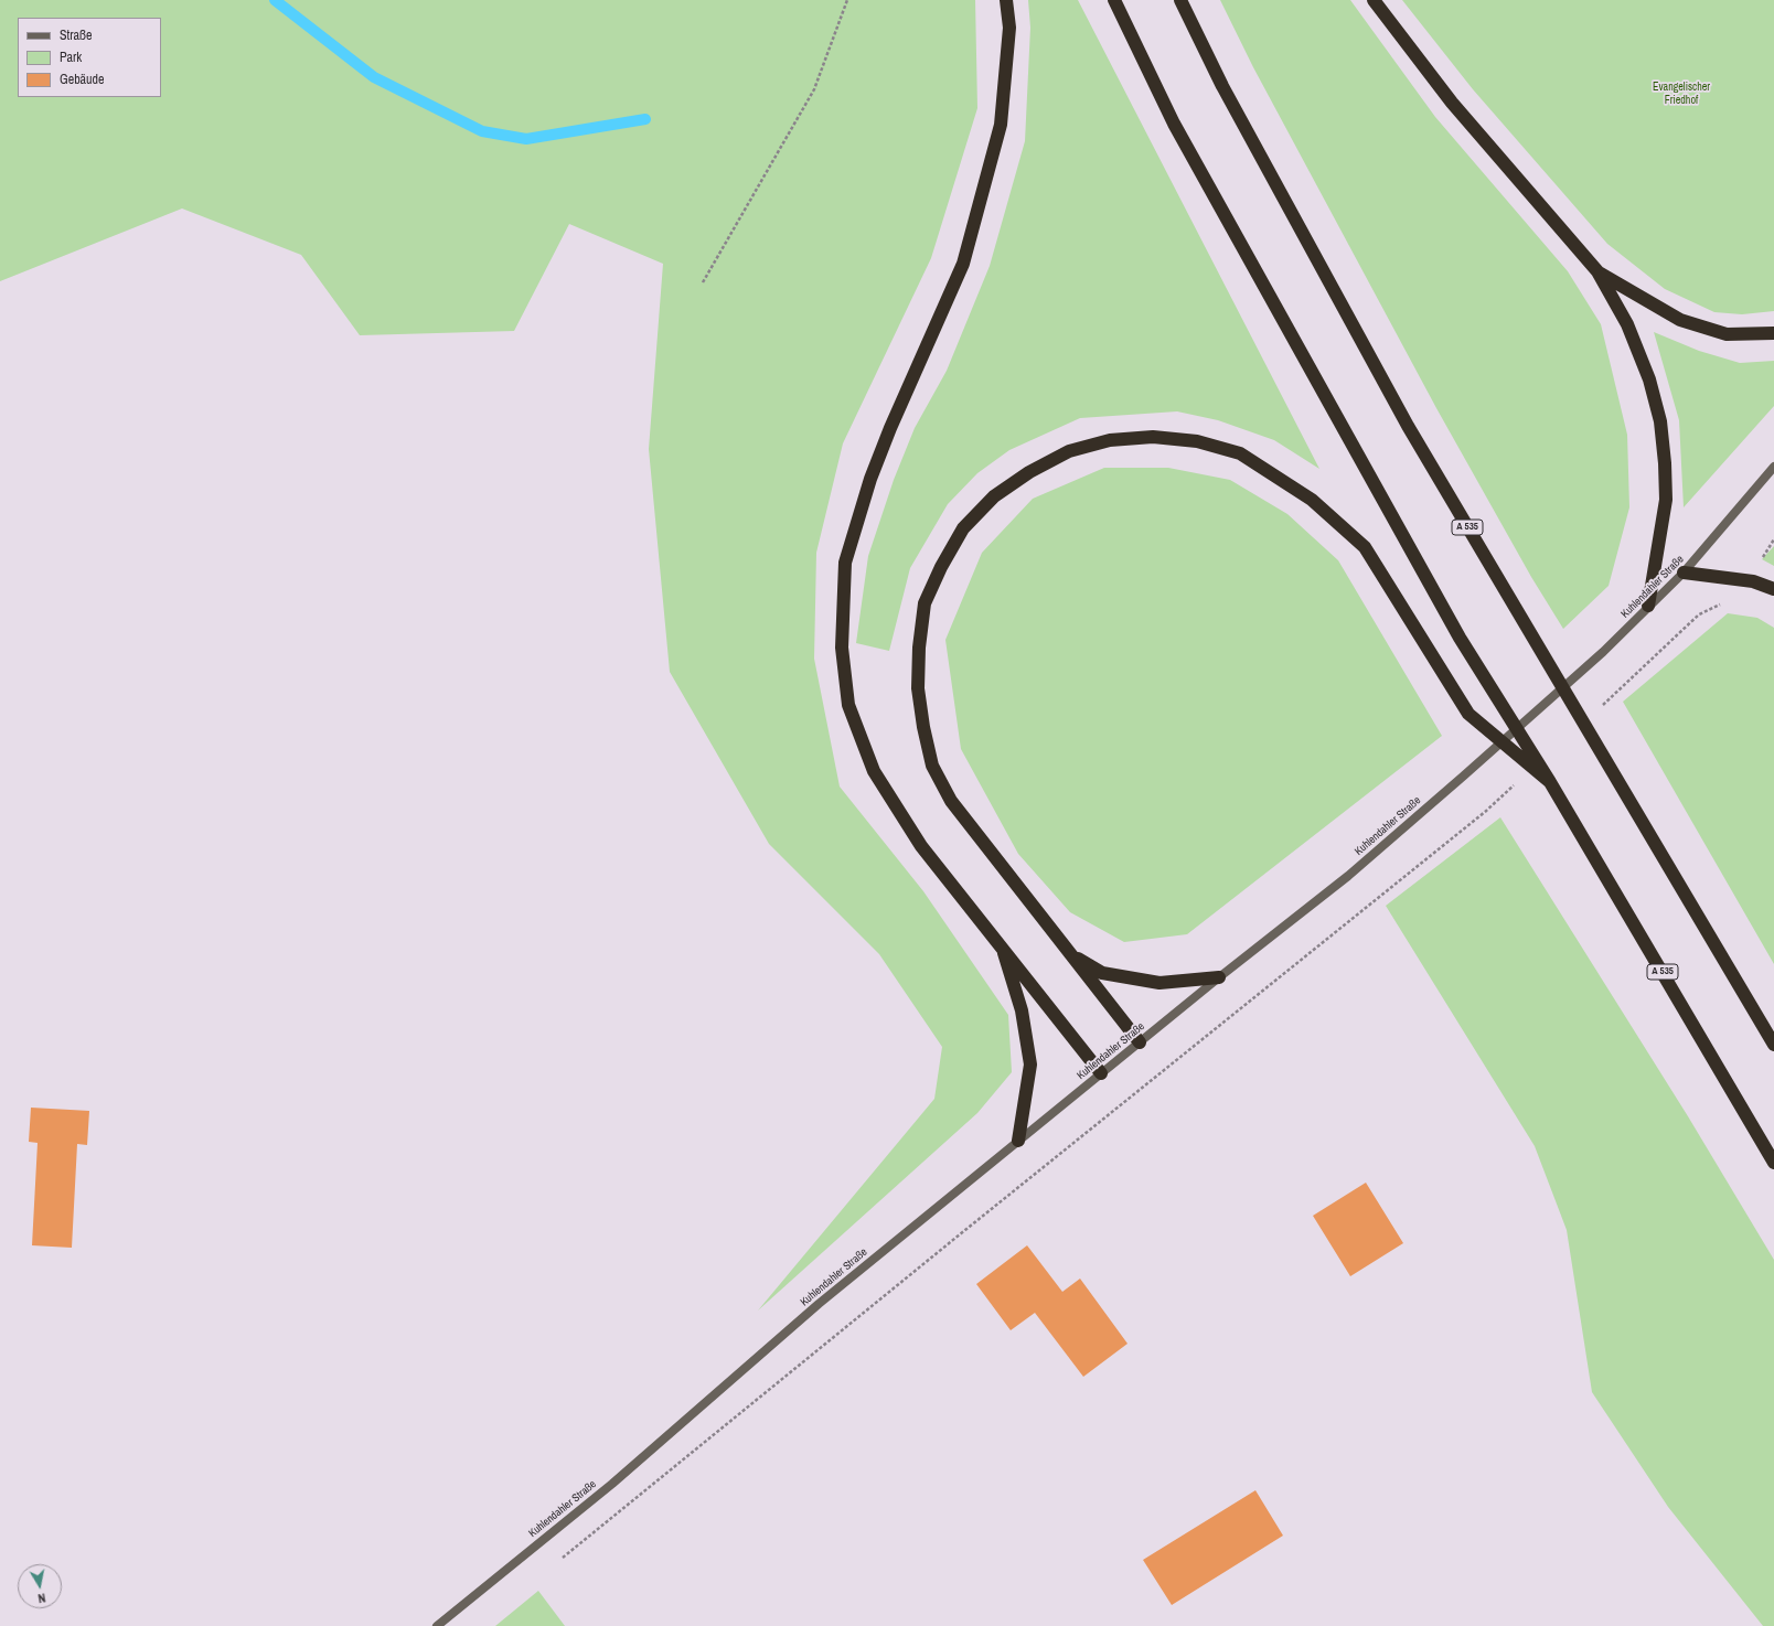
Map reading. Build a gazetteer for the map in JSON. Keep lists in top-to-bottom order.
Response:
{
  "streets": {
    "highway": ["A 535"],
    "main road": ["Kuhlendahler Straße"]
  },
  "parks": ["Evangelischer Friedhof"],
  "legend": ["Straße", "Park", "Gebäude"],
  "north": "bottom"
}
